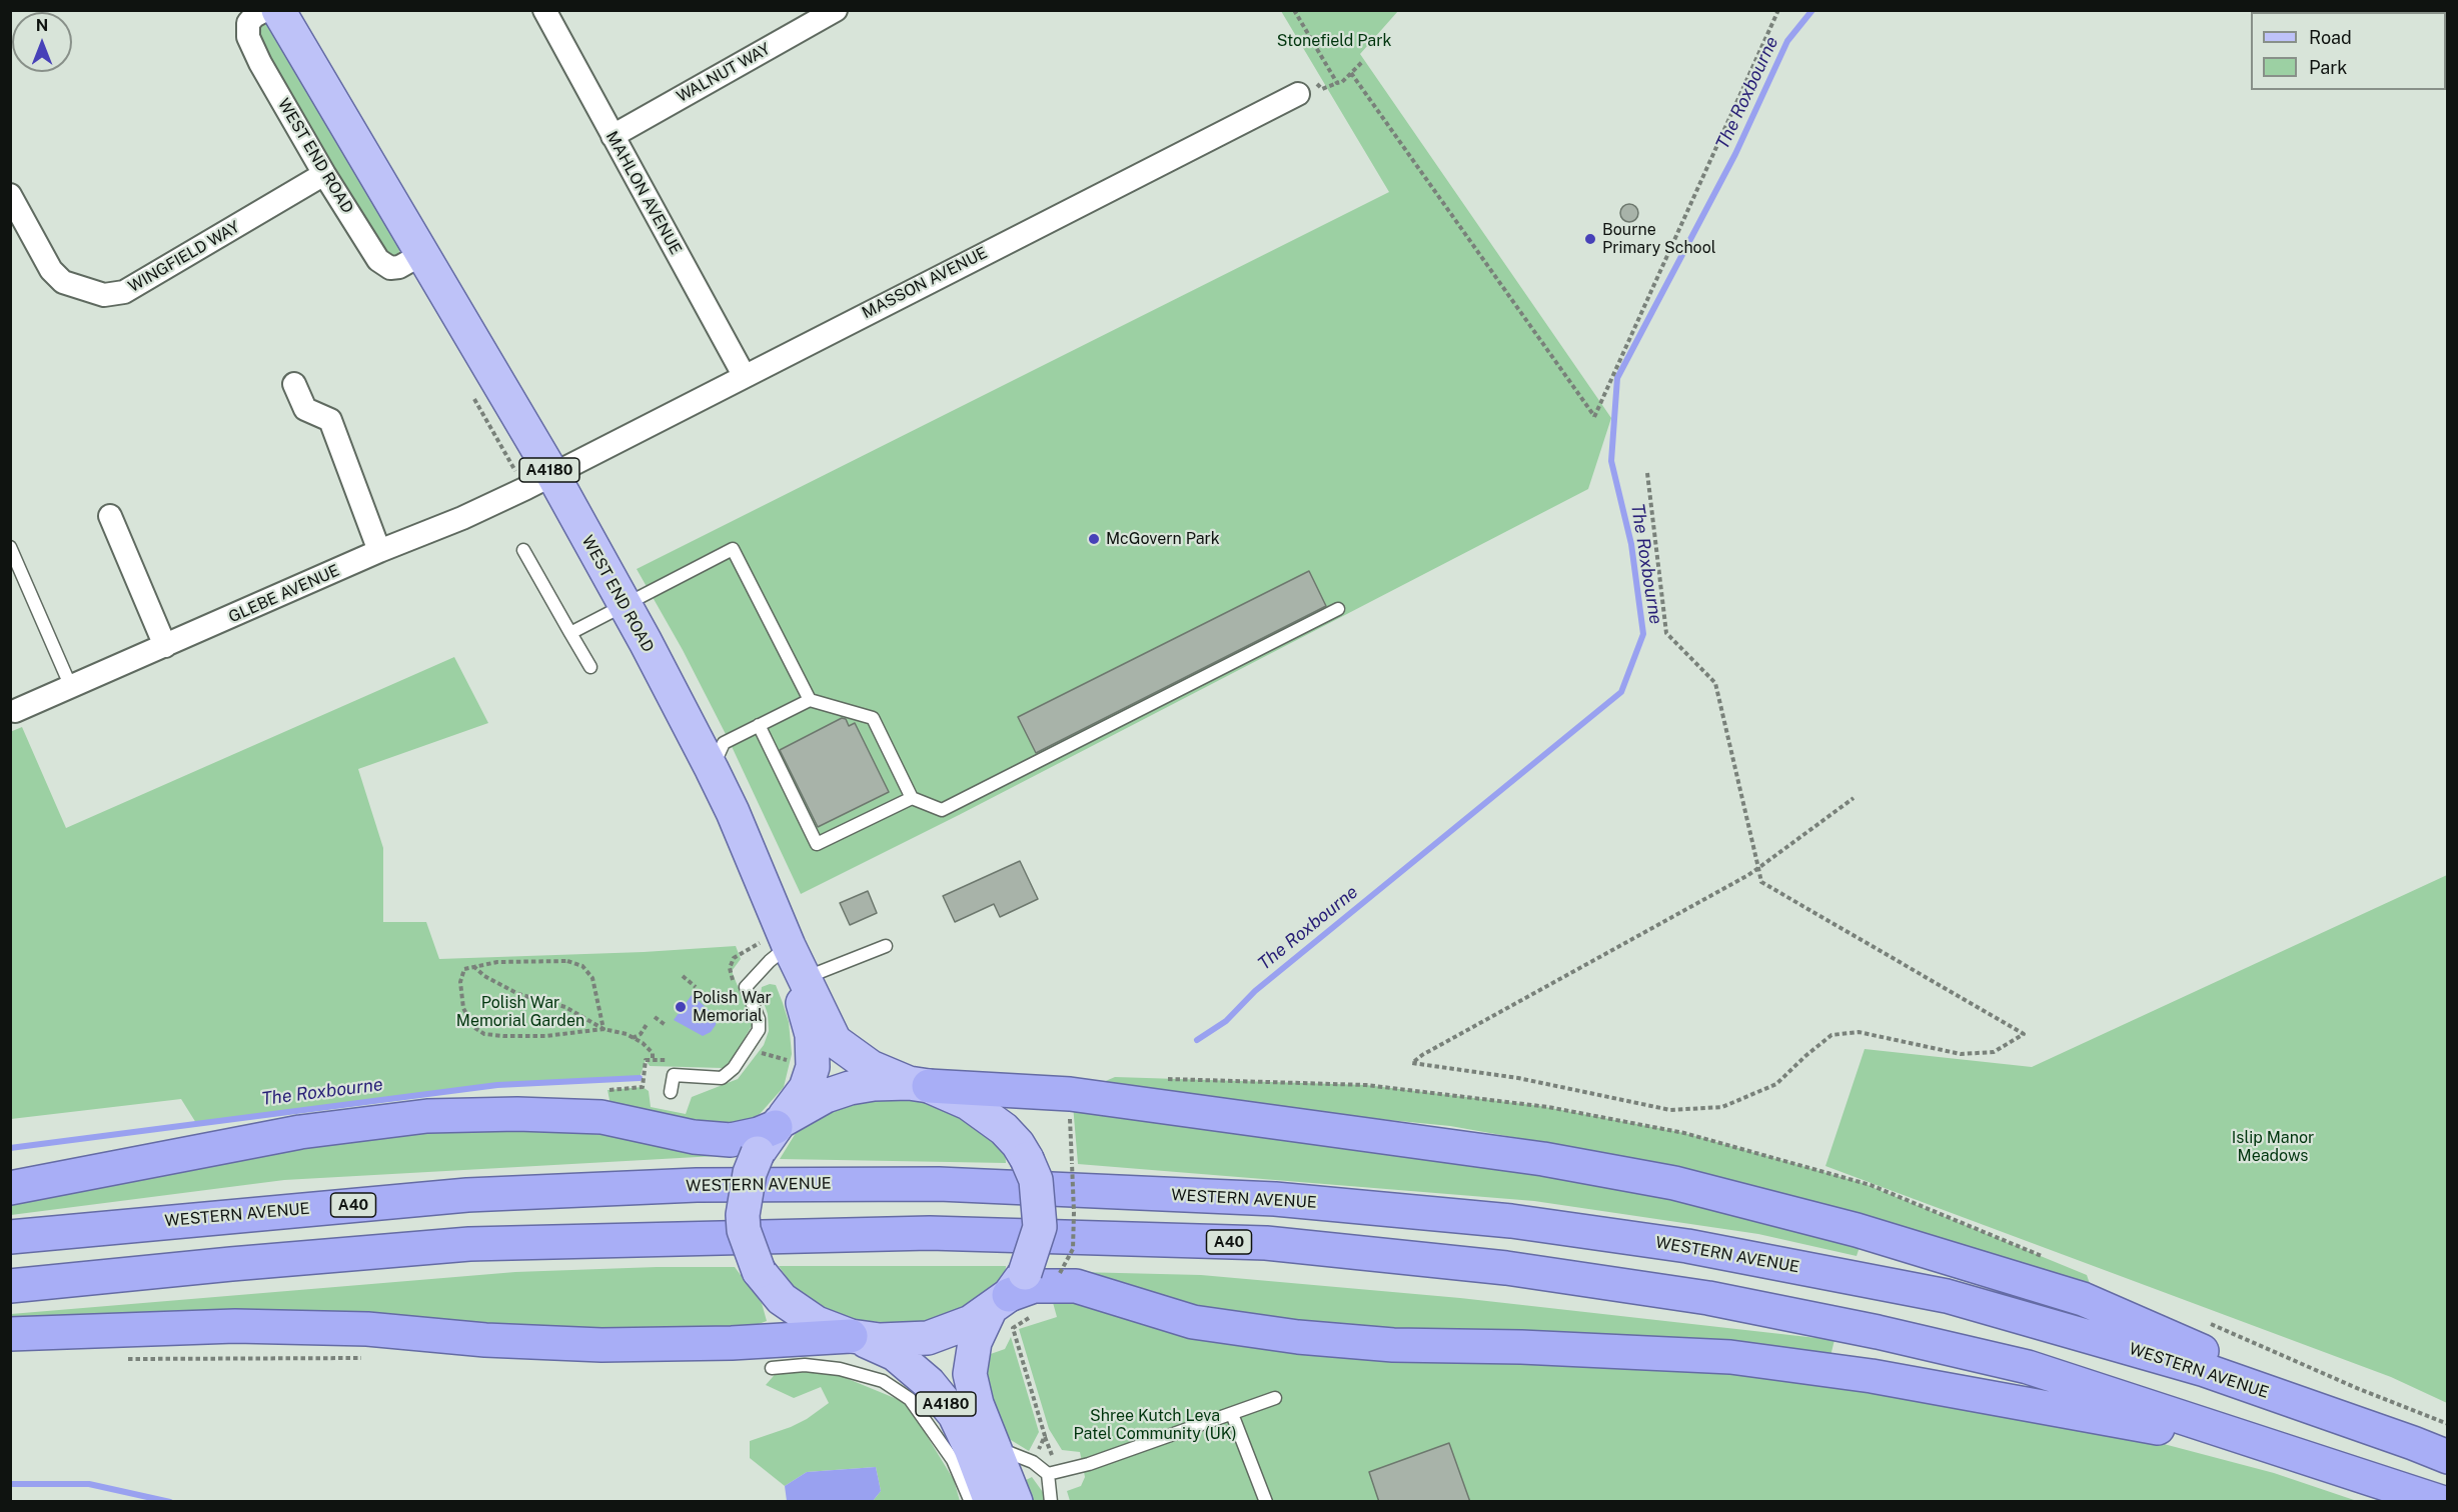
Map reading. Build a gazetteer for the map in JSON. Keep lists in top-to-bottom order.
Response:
{
  "streets": {
    "highway": ["WESTERN AVENUE", "A40"],
    "main road": ["WEST END ROAD", "A4180"],
    "street": [
      "WALNUT WAY",
      "MAHLON AVENUE",
      "WINGFIELD WAY",
      "MASSON AVENUE",
      "GLEBE AVENUE"
    ]
  },
  "crossings": [
    ["WALNUT WAY", "MAHLON AVENUE"],
    ["WEST END ROAD", "WINGFIELD WAY"],
    ["WEST END ROAD", "MASSON AVENUE"],
    ["WEST END ROAD", "GLEBE AVENUE"],
    ["MAHLON AVENUE", "MASSON AVENUE"],
    ["MASSON AVENUE", "GLEBE AVENUE"]
  ],
  "water": ["The Roxbourne"],
  "parks": [
    "Stonefield Park",
    "Polish War Memorial Garden",
    "Islip Manor Meadows",
    "Shree Kutch Leva Patel Community (UK)"
  ],
  "places": ["Bourne Primary School", "McGovern Park", "Polish War Memorial"],
  "legend": ["Road", "Park"],
  "north": "top"
}
